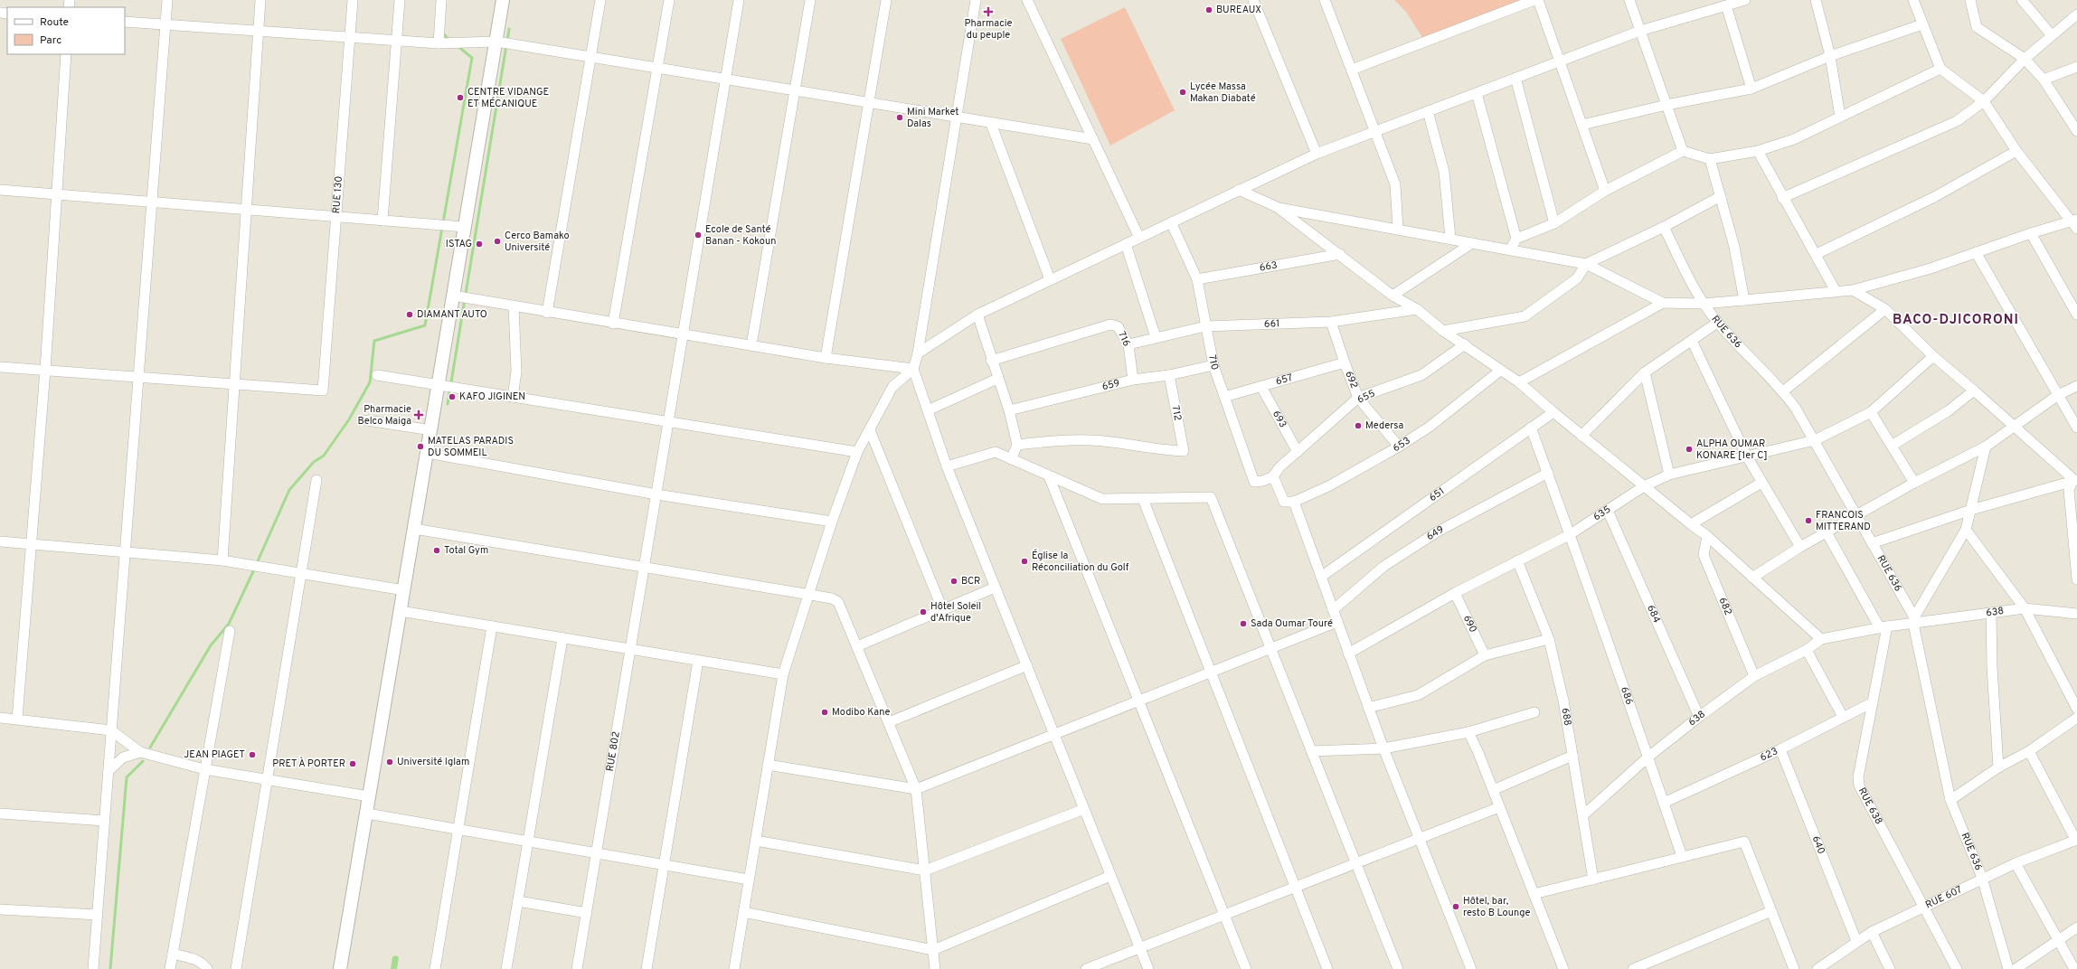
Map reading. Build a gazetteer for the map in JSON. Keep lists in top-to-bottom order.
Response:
{
  "streets": {
    "street": [
      "RUE 130",
      "663",
      "661",
      "RUE 636",
      "716",
      "710",
      "692",
      "657",
      "659",
      "655",
      "712",
      "693",
      "653",
      "651",
      "635",
      "649",
      "682",
      "638",
      "684",
      "690",
      "686",
      "688",
      "RUE 802",
      "623",
      "RUE 638",
      "640",
      "RUE 607"
    ]
  },
  "crossings": [
    ["663", "710"],
    ["661", "716"],
    ["661", "710"],
    ["661", "692"],
    ["RUE 636", "635"],
    ["RUE 636", "638"],
    ["RUE 636", "RUE 607"],
    ["716", "659"],
    ["710", "657"],
    ["710", "659"],
    ["710", "655"],
    ["692", "657"],
    ["692", "655"],
    ["692", "653"],
    ["657", "693"],
    ["659", "712"],
    ["655", "693"],
    ["651", "686"],
    ["635", "684"],
    ["635", "690"],
    ["635", "686"],
    ["635", "688"],
    ["649", "686"],
    ["682", "638"],
    ["638", "684"],
    ["638", "686"],
    ["638", "688"],
    ["638", "RUE 638"],
    ["686", "623"],
    ["623", "RUE 638"],
    ["623", "640"],
    ["RUE 638", "RUE 607"],
    ["640", "RUE 607"]
  ],
  "districts": ["BACO-DJICORONI"],
  "places": {
    "other": [
      "BUREAUX",
      "Lycée Massa Makan Diabaté",
      "CENTRE VIDANGE ET MÉCANIQUE",
      "Mini Market Dalas",
      "Ecole de Santé Banan - Kokoun",
      "Cerco Bamako Université",
      "ISTAG",
      "DIAMANT AUTO",
      "KAFO JIGINEN",
      "Medersa",
      "MATELAS PARADIS DU SOMMEIL",
      "ALPHA OUMAR KONARE [1er C]",
      "FRANCOIS MITTERAND",
      "Total Gym",
      "Église la Réconciliation du Golf",
      "BCR",
      "Hôtel Soleil d'Afrique",
      "Sada Oumar Touré",
      "Modibo Kane",
      "JEAN PIAGET",
      "Université Iglam",
      "PRET À PORTER",
      "Hôtel, bar, resto B Lounge"
    ],
    "health": ["Pharmacie du peuple", "Pharmacie Belco Maiga"]
  },
  "legend": ["Route", "Parc"]
}
